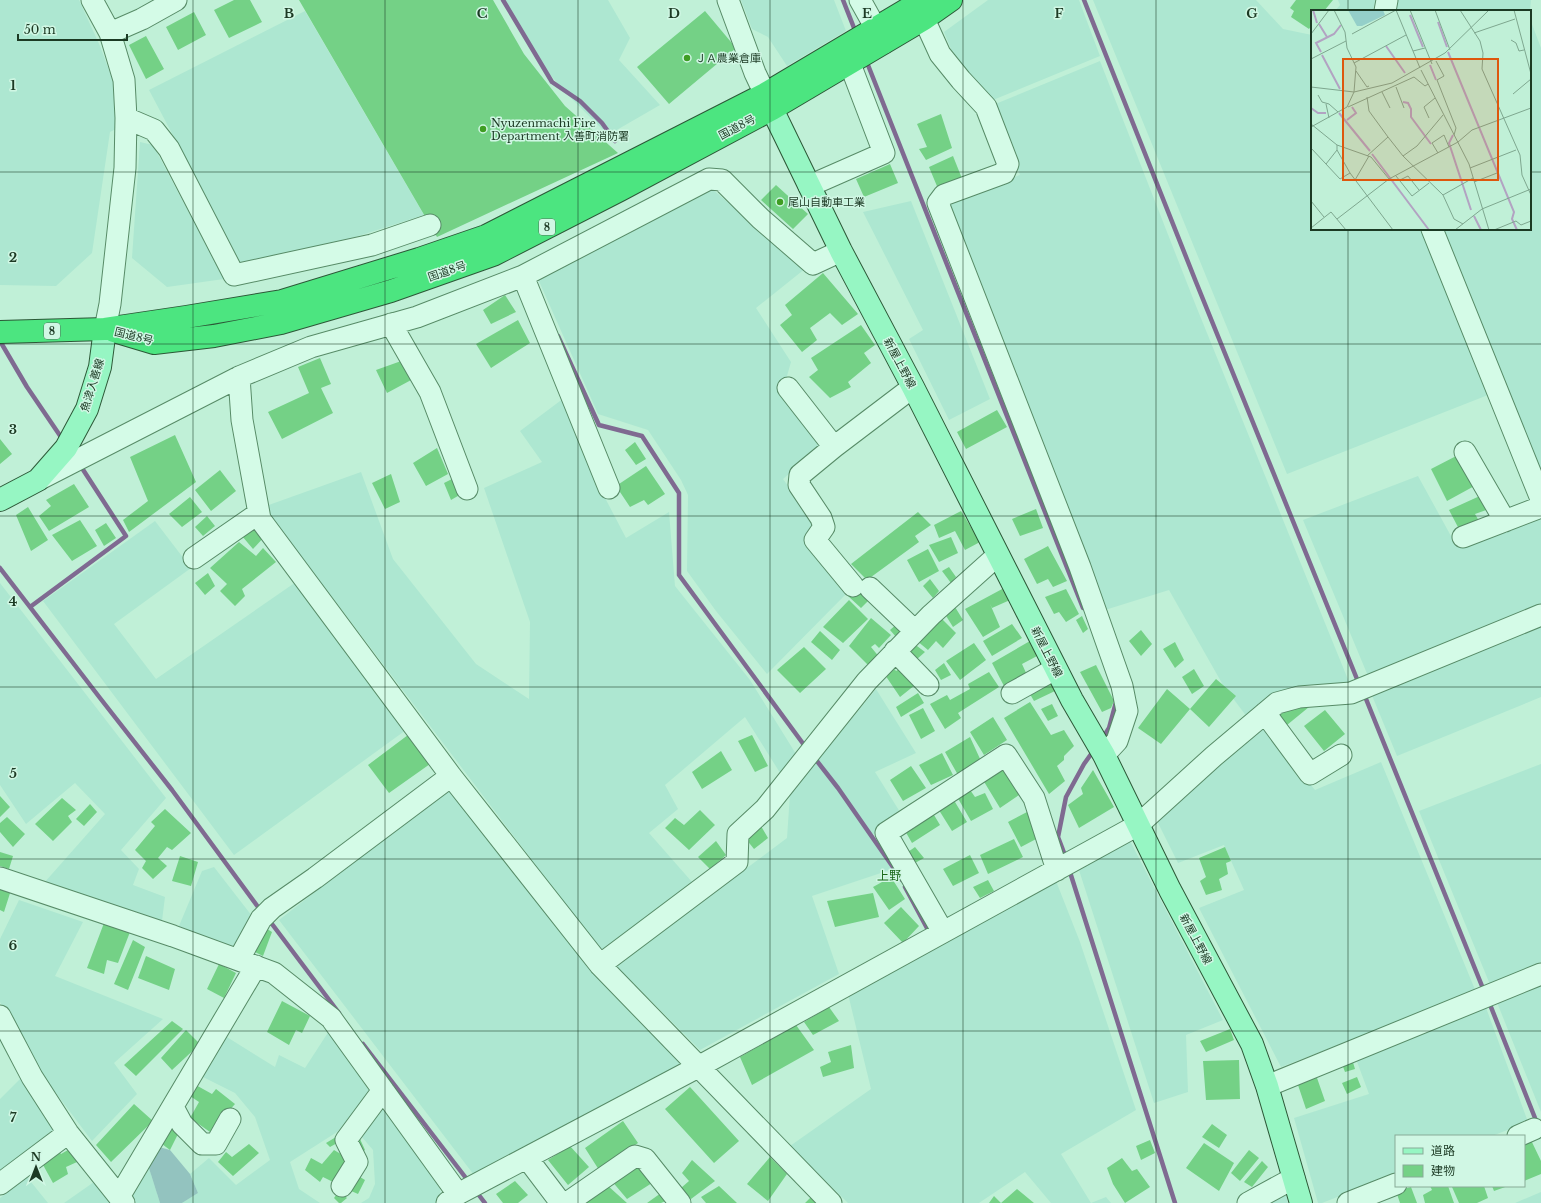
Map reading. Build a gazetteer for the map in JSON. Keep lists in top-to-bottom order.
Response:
{
  "streets": {
    "highway": ["国道8号", "8"],
    "main road": ["新屋上野線", "魚津入善線"]
  },
  "crossings": [
    ["国道8号", "8"],
    ["国道8号", "新屋上野線"],
    ["国道8号", "魚津入善線"],
    ["8", "魚津入善線"]
  ],
  "districts": ["上野"],
  "places": ["ＪＡ農業倉庫", "Nyuzenmachi Fire Department 入善町消防署", "尾山自動車工業"],
  "legend": ["道路", "建物"],
  "scale_bar": "50 m",
  "north": "top",
  "grid": {
    "columns": [
      "B",
      "C",
      "D",
      "E",
      "F",
      "G"
    ],
    "rows": [
      "1",
      "2",
      "3",
      "4",
      "5",
      "6",
      "7"
    ]
  }
}
